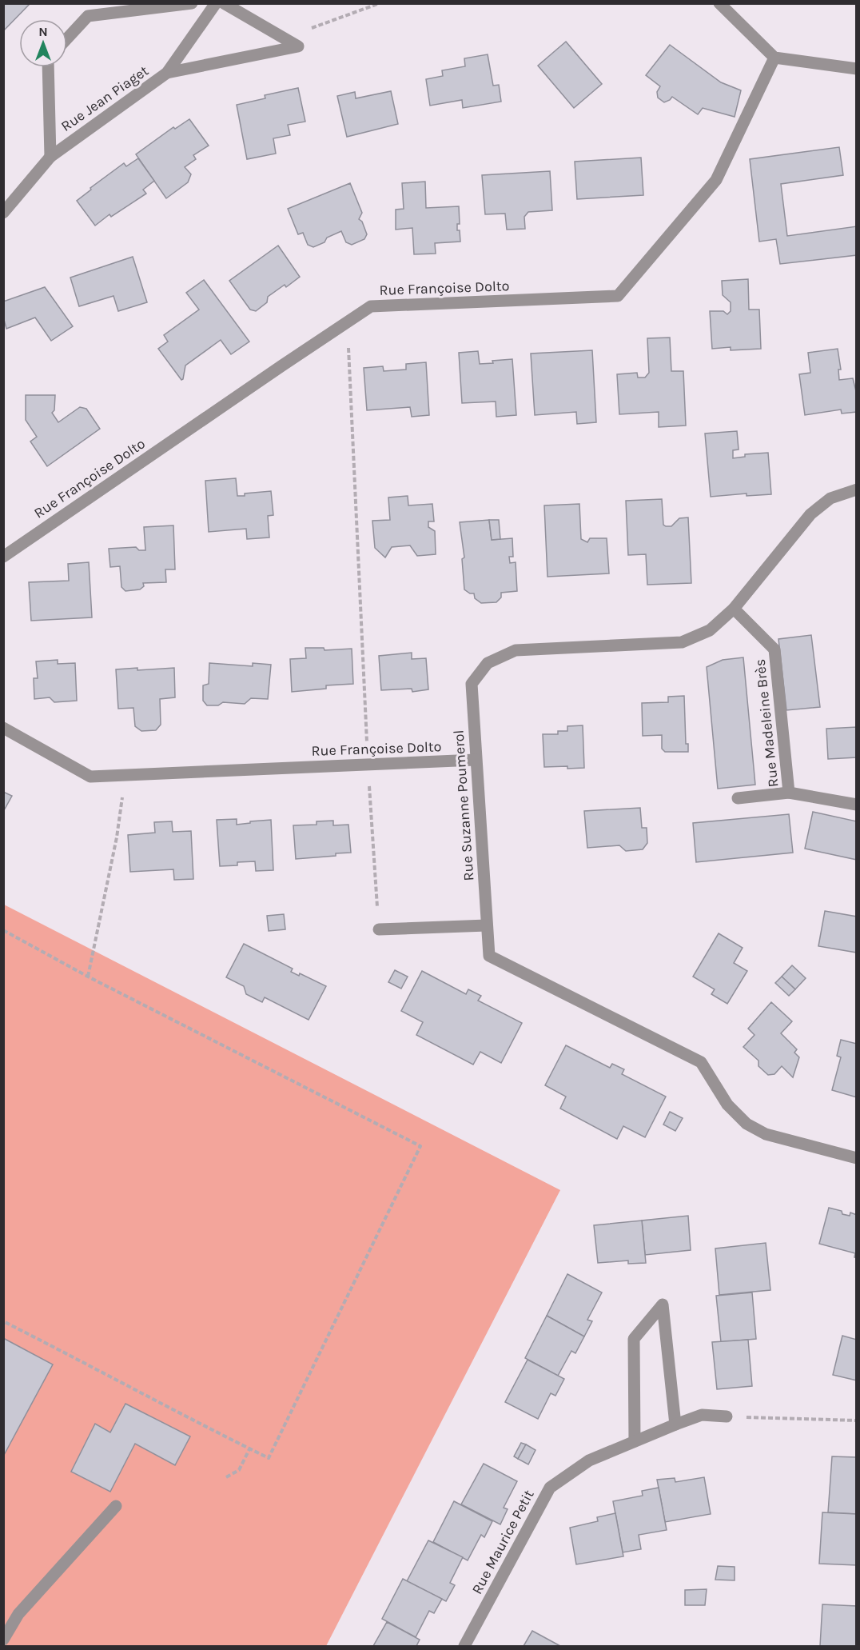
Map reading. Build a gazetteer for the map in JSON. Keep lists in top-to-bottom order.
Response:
{
  "streets": {
    "street": [
      "Rue Jean Piaget",
      "Rue Françoise Dolto",
      "Rue Madeleine Brès",
      "Rue Suzanne Poumerol",
      "Rue Maurice Petit"
    ]
  },
  "crossings": [
    ["Rue Françoise Dolto", "Rue Suzanne Poumerol"],
    ["Rue Madeleine Brès", "Rue Suzanne Poumerol"]
  ],
  "north": "top"
}
